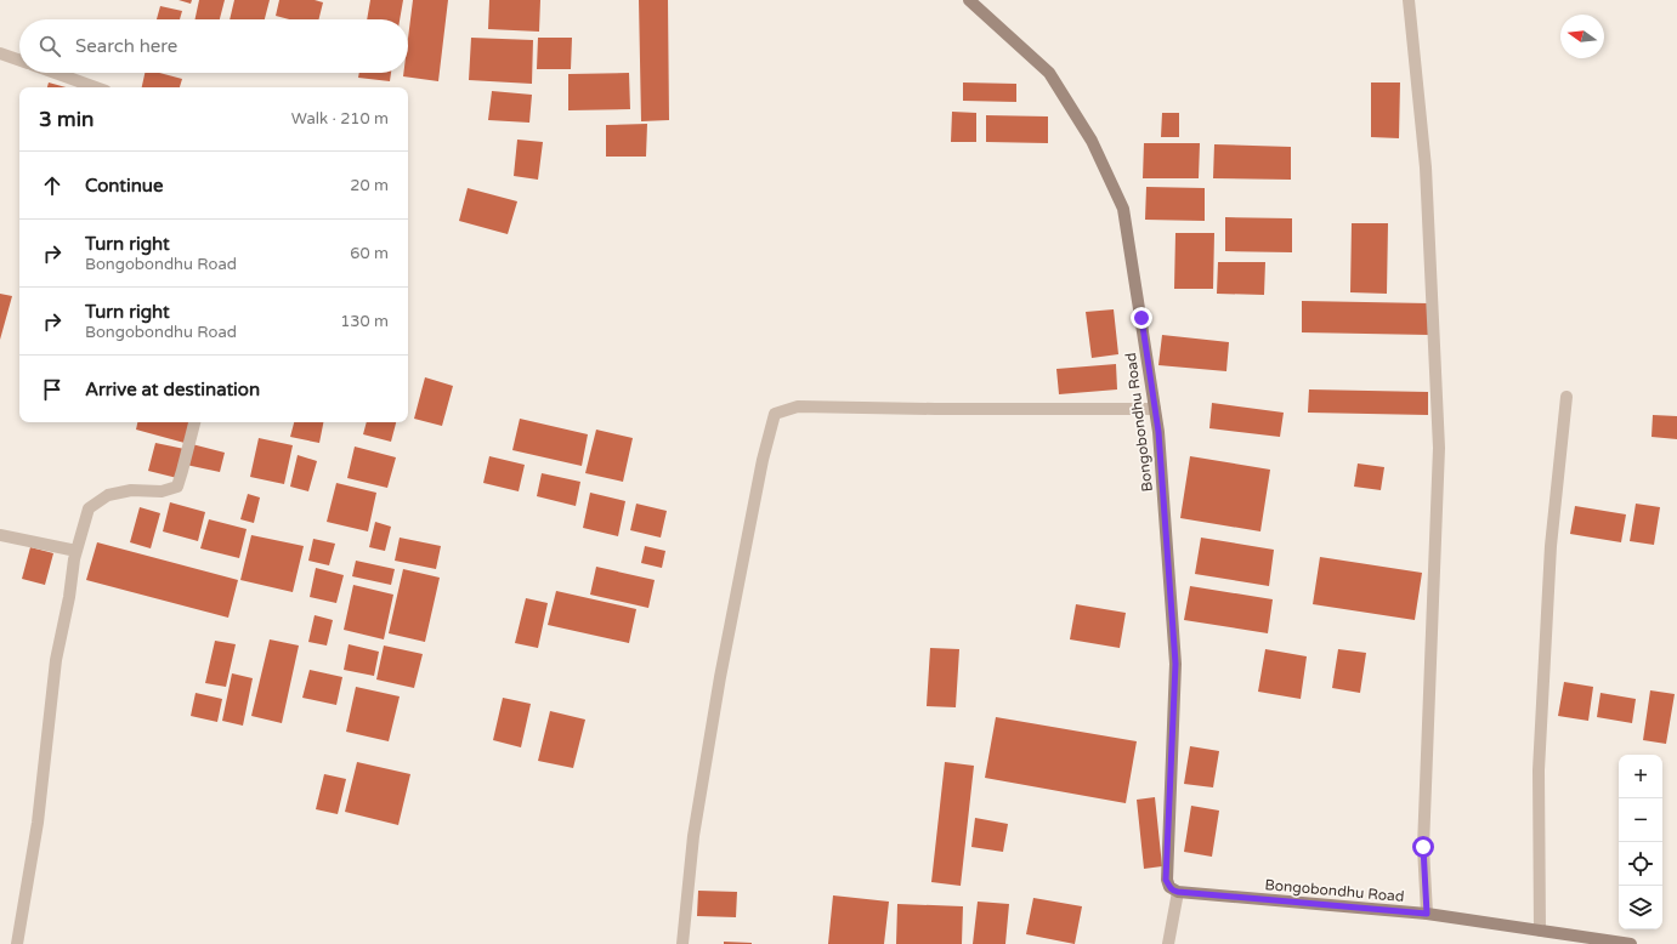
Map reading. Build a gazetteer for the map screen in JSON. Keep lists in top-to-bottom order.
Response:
{
  "streets": {
    "street": ["Bongobondhu Road"]
  },
  "north": "left",
  "page": {
    "search": "Search here",
    "heading": ["3 min", "Walk · 210 m"],
    "list": [
      ["Continue", "20 m"],
      ["Turn right", "Bongobondhu Road", "60 m"],
      ["Turn right", "Bongobondhu Road", "130 m"],
      "Arrive at destination"
    ],
    "map_buttons": ["+", "−"]
  }
}
